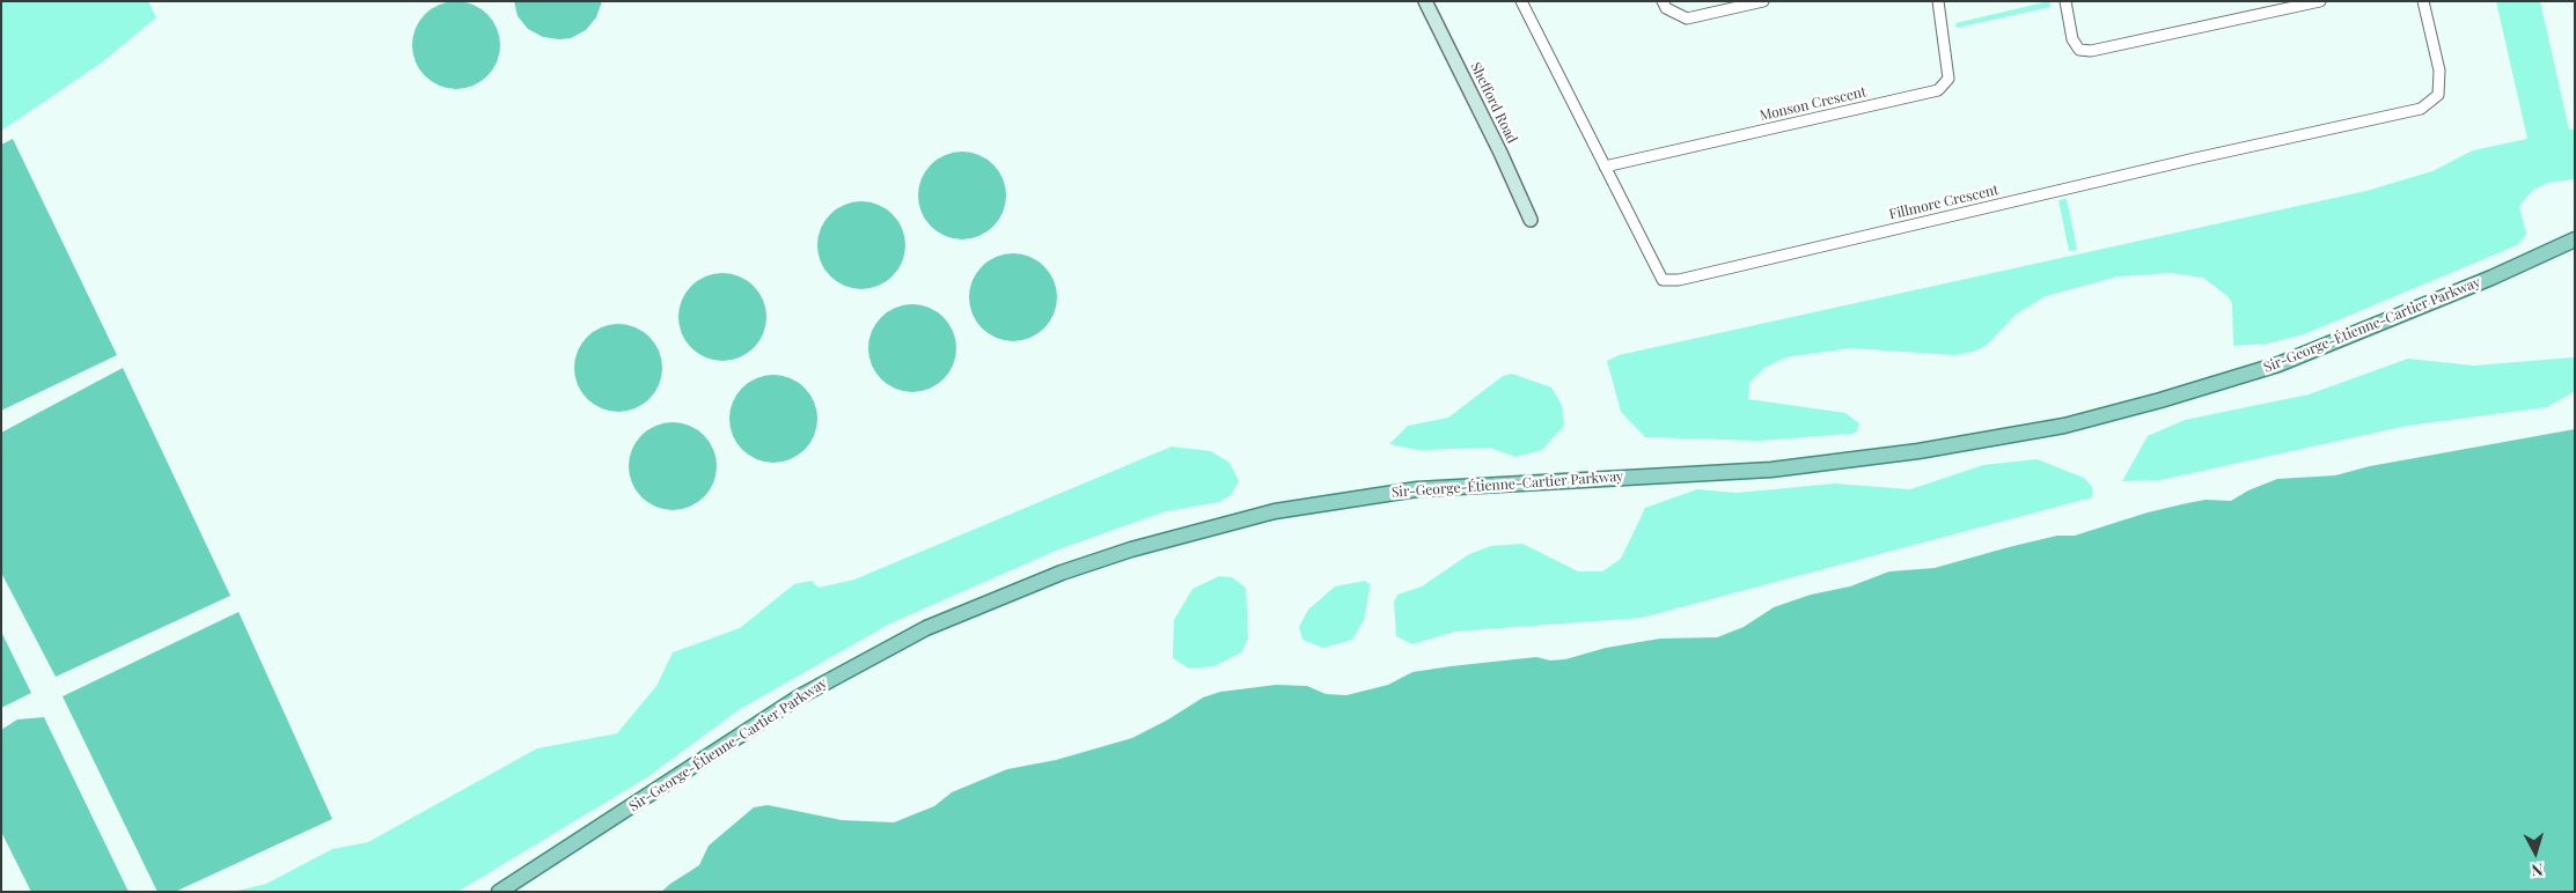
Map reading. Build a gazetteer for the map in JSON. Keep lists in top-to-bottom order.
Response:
{
  "streets": {
    "main road": ["Sir-George-Étienne-Cartier Parkway"],
    "street": ["Shefford Road", "Monson Crescent", "Fillmore Crescent"]
  },
  "crossings": [
    ["Monson Crescent", "Fillmore Crescent"]
  ],
  "north": "bottom"
}
